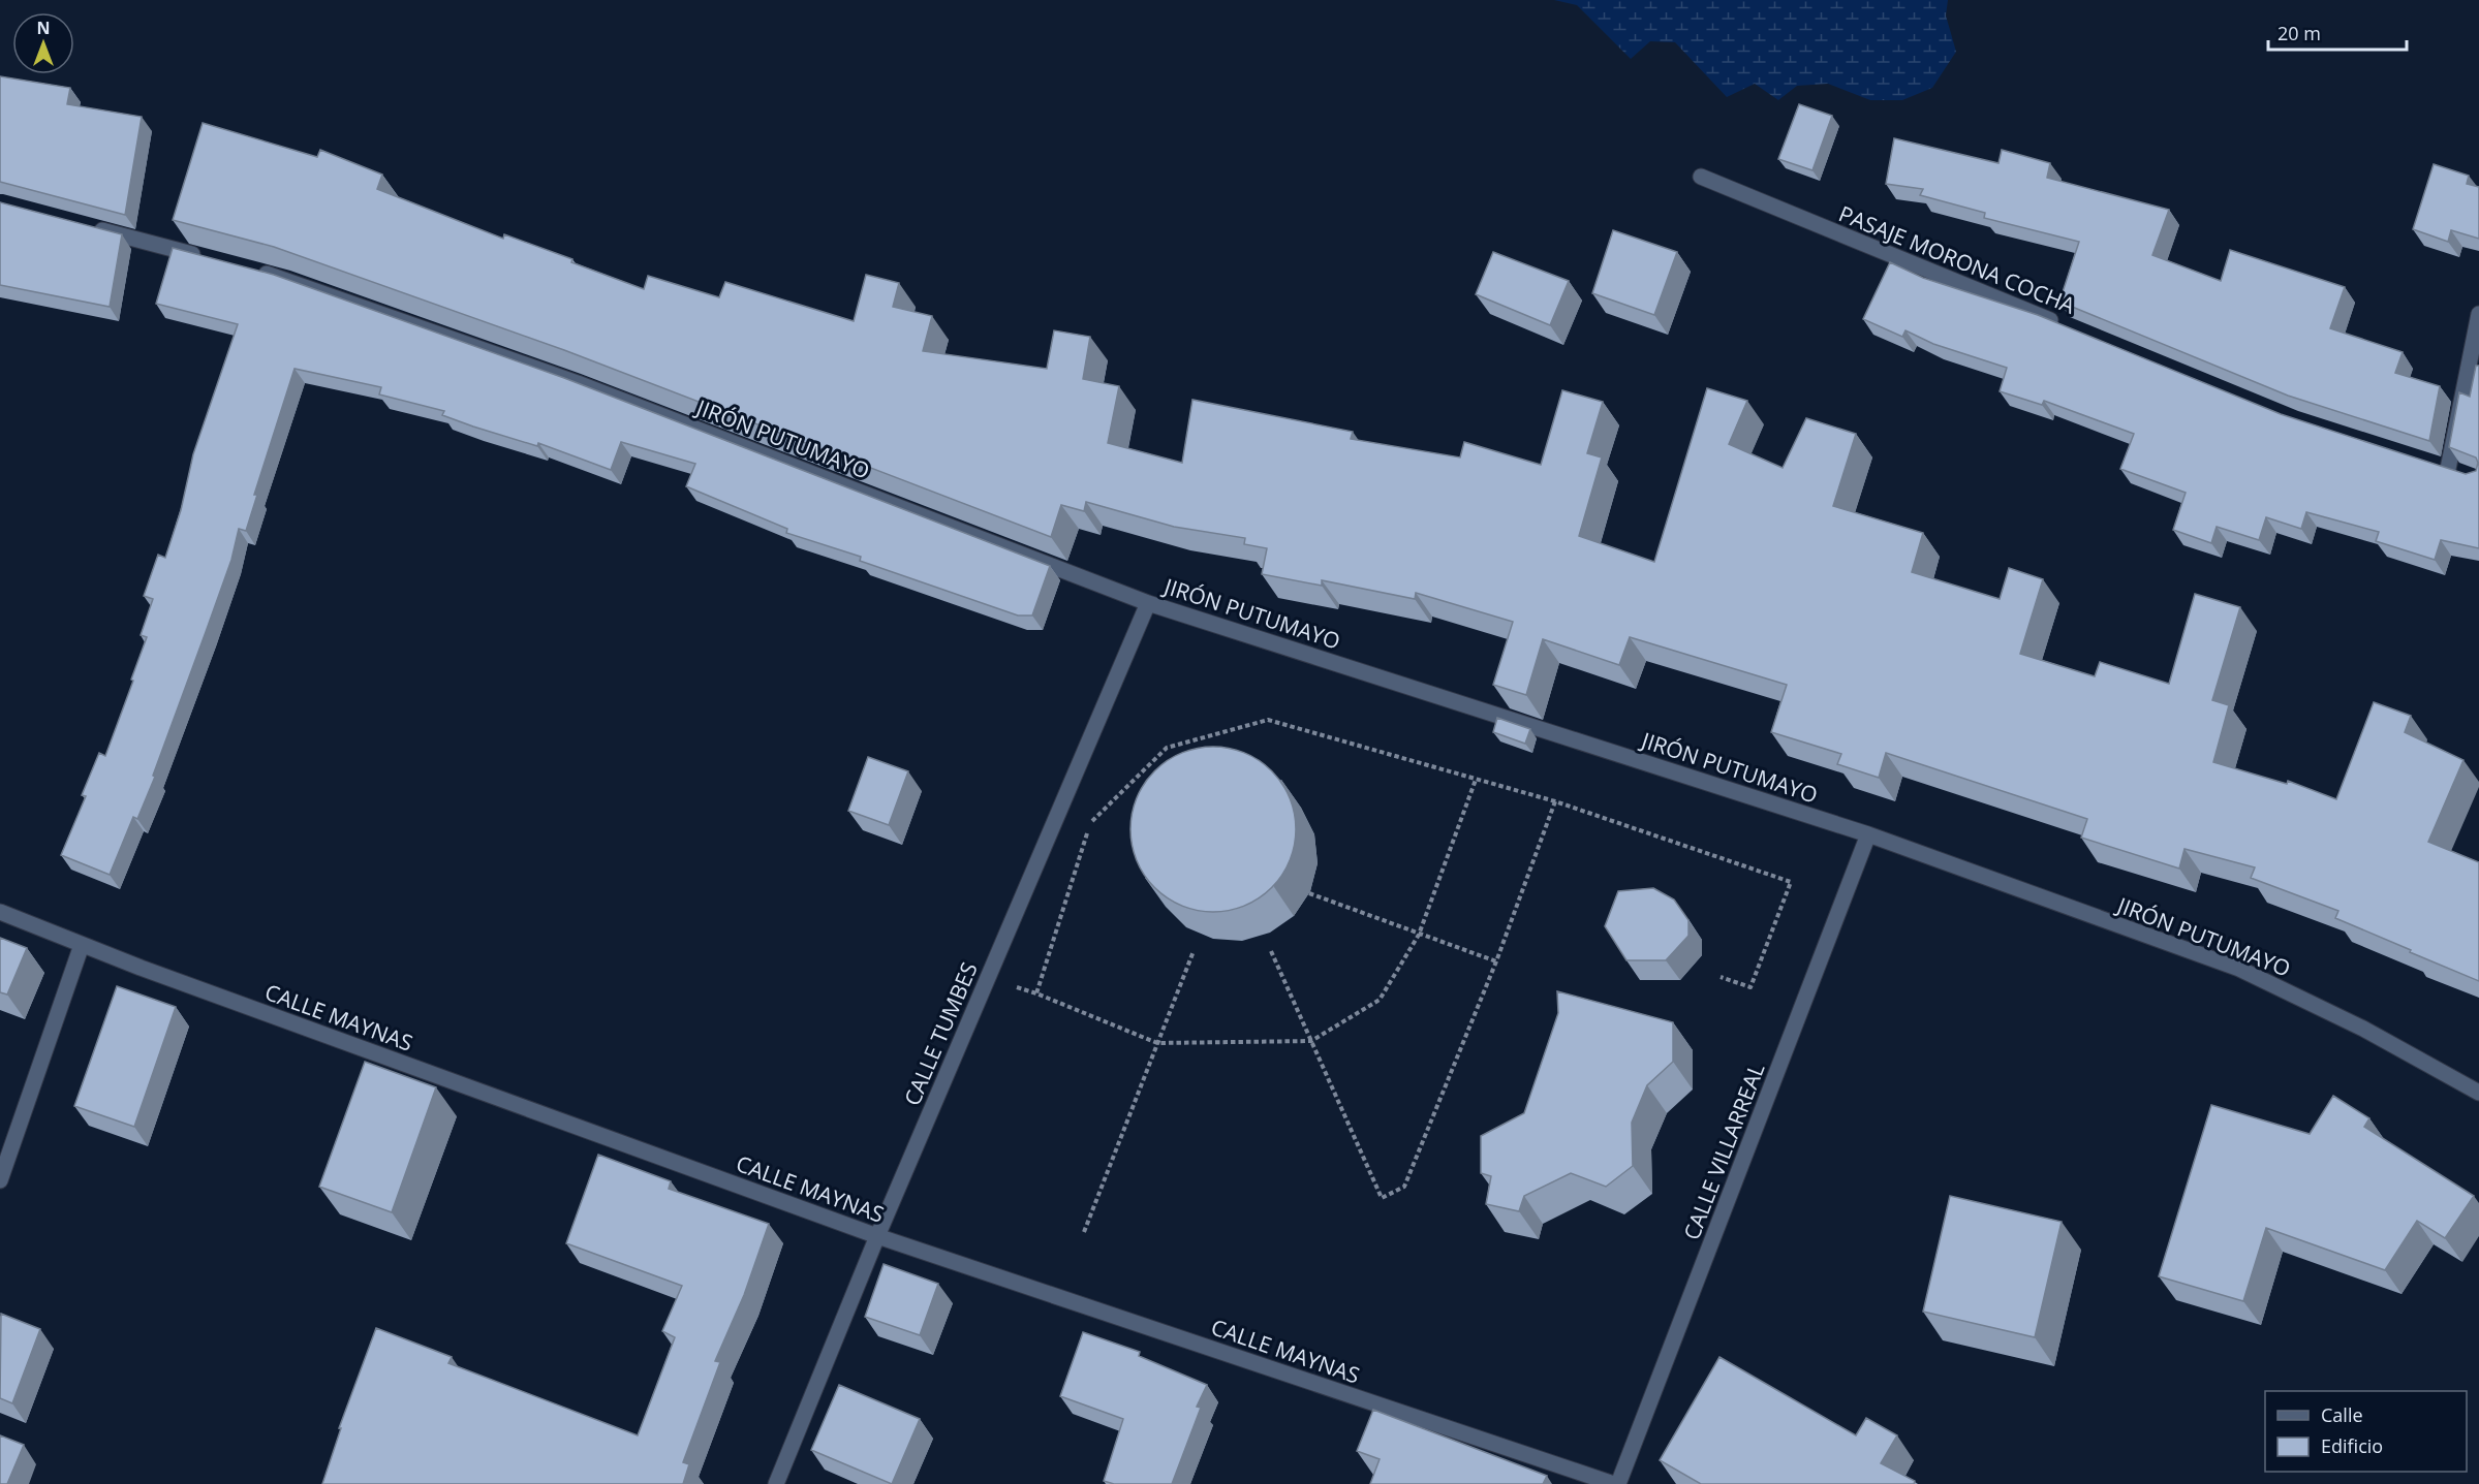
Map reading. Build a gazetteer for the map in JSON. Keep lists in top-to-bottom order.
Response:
{
  "streets": {
    "street": [
      "PASAJE MORONA COCHA",
      "JIRÓN PUTUMAYO",
      "CALLE MAYNAS",
      "CALLE TUMBES",
      "CALLE VILLARREAL"
    ]
  },
  "crossings": [
    ["JIRÓN PUTUMAYO", "CALLE TUMBES"],
    ["JIRÓN PUTUMAYO", "CALLE VILLARREAL"],
    ["CALLE MAYNAS", "CALLE TUMBES"],
    ["CALLE MAYNAS", "CALLE VILLARREAL"]
  ],
  "legend": ["Calle", "Edificio"],
  "scale_bar": "20 m",
  "north": "top"
}
